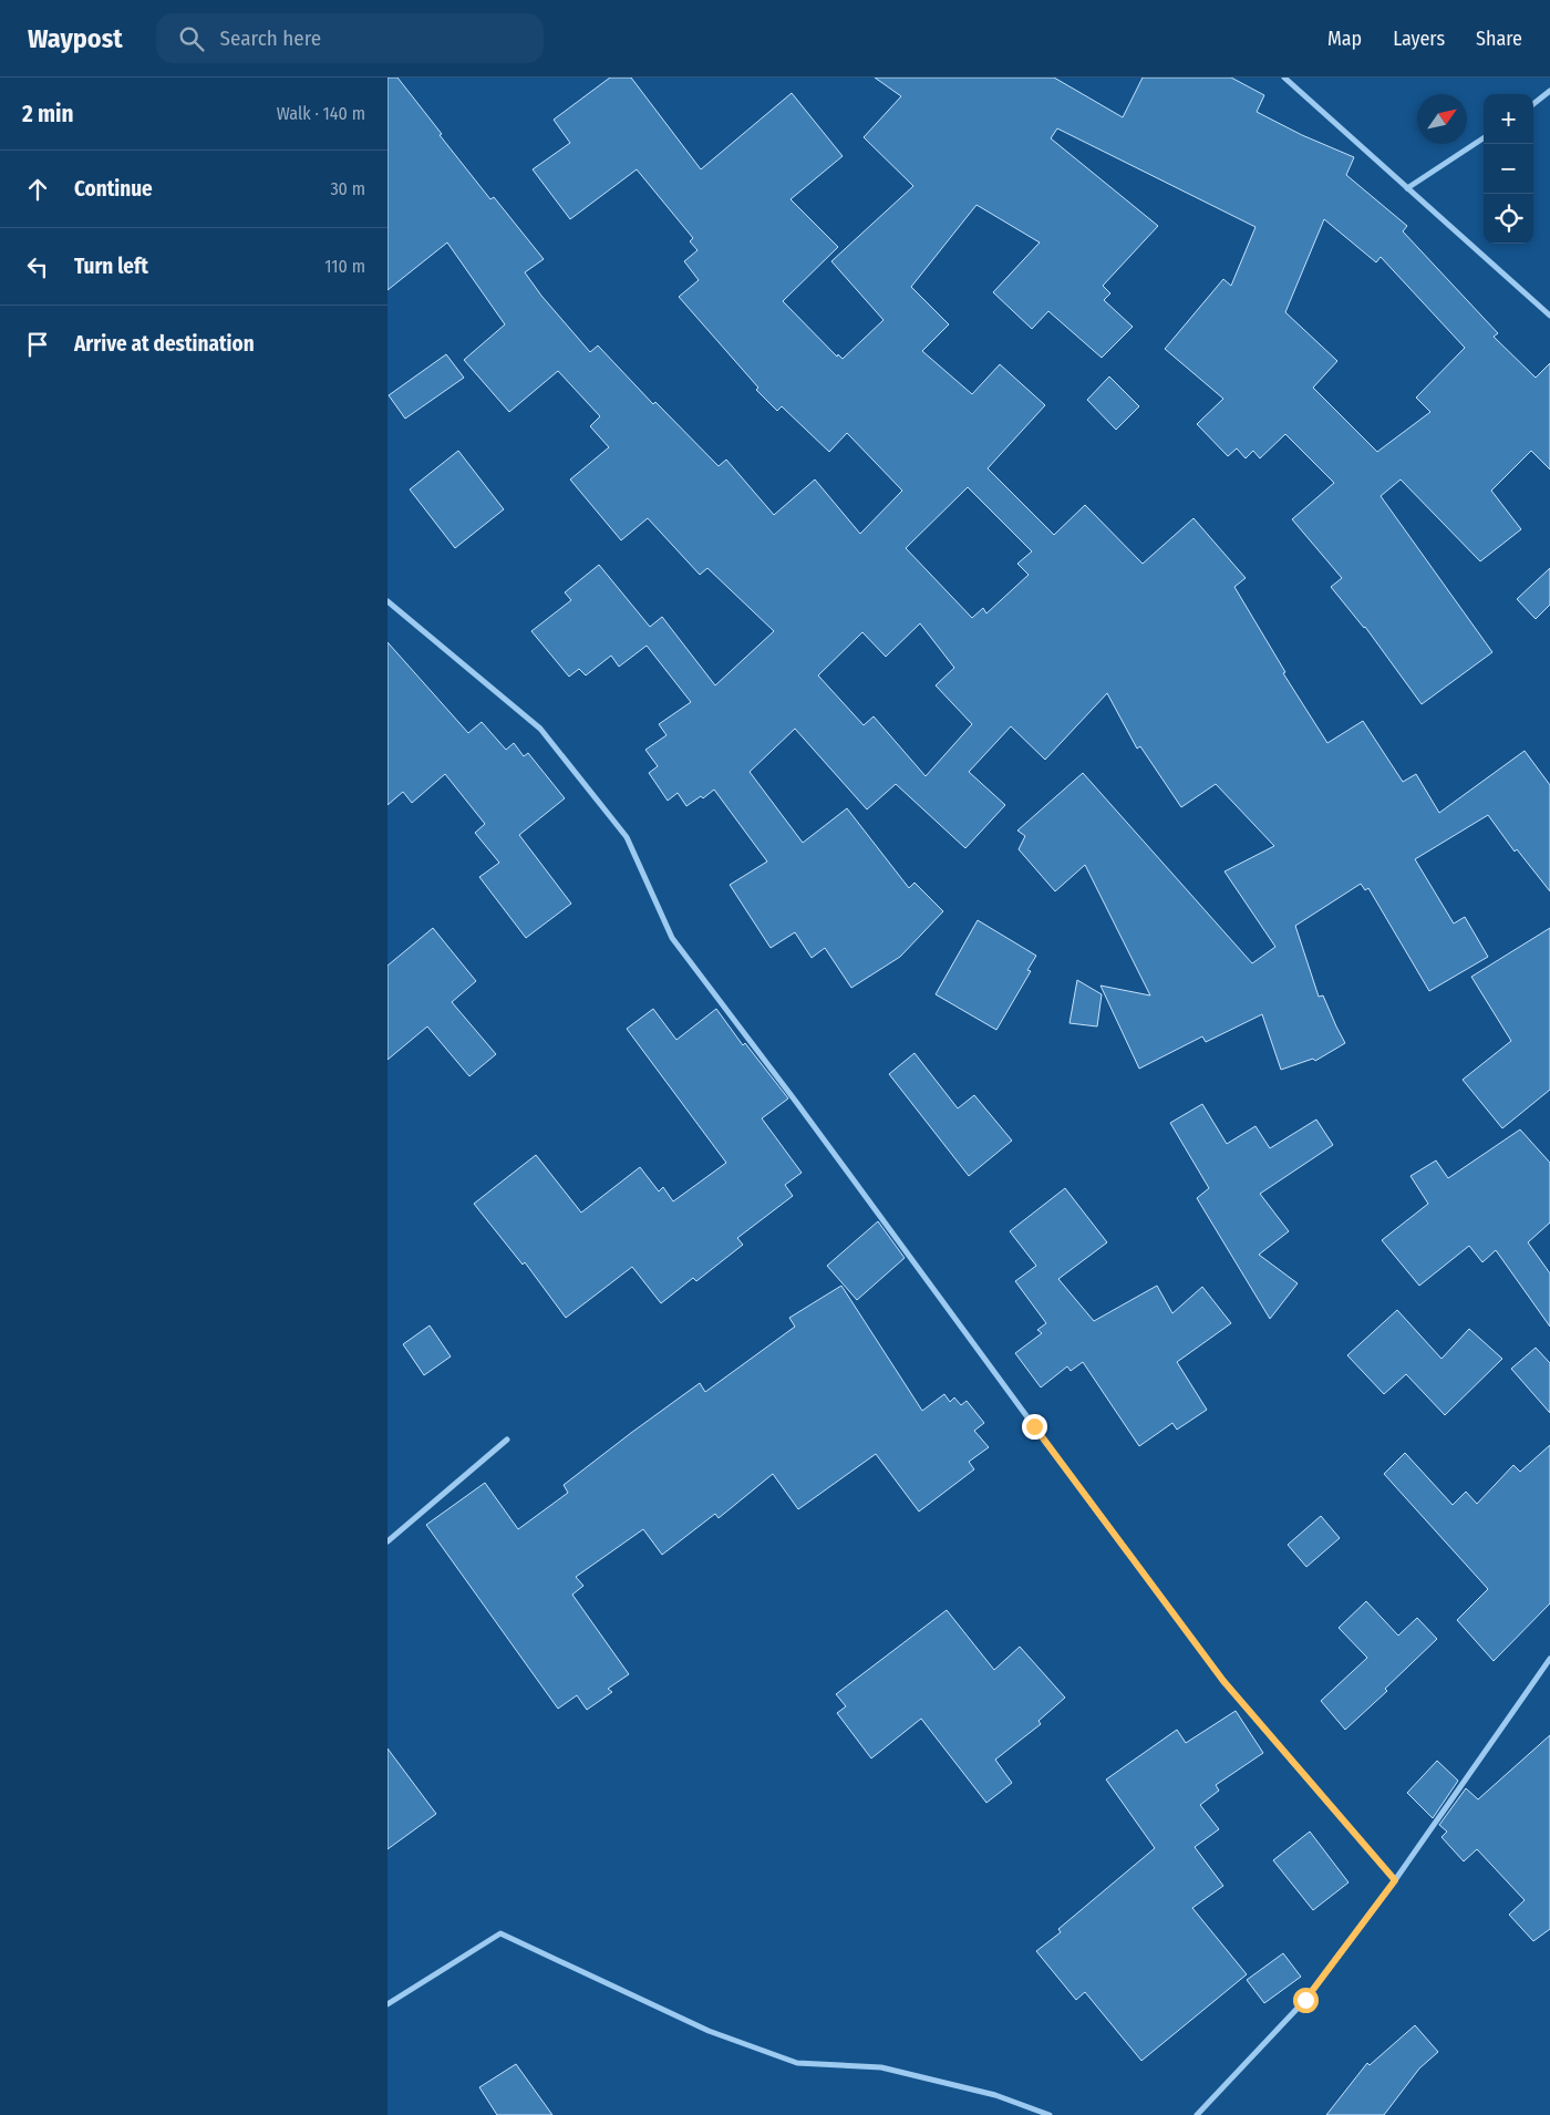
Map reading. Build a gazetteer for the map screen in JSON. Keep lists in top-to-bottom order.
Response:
{
  "north": "top right",
  "page": {
    "header": "Waypost",
    "search": "Search here",
    "nav": ["Map", "Layers", "Share"],
    "heading": ["2 min", "Walk · 140 m"],
    "map_buttons": ["+", "−"],
    "list": [
      ["Continue", "30 m"],
      ["Turn left", "110 m"],
      "Arrive at destination"
    ]
  }
}
